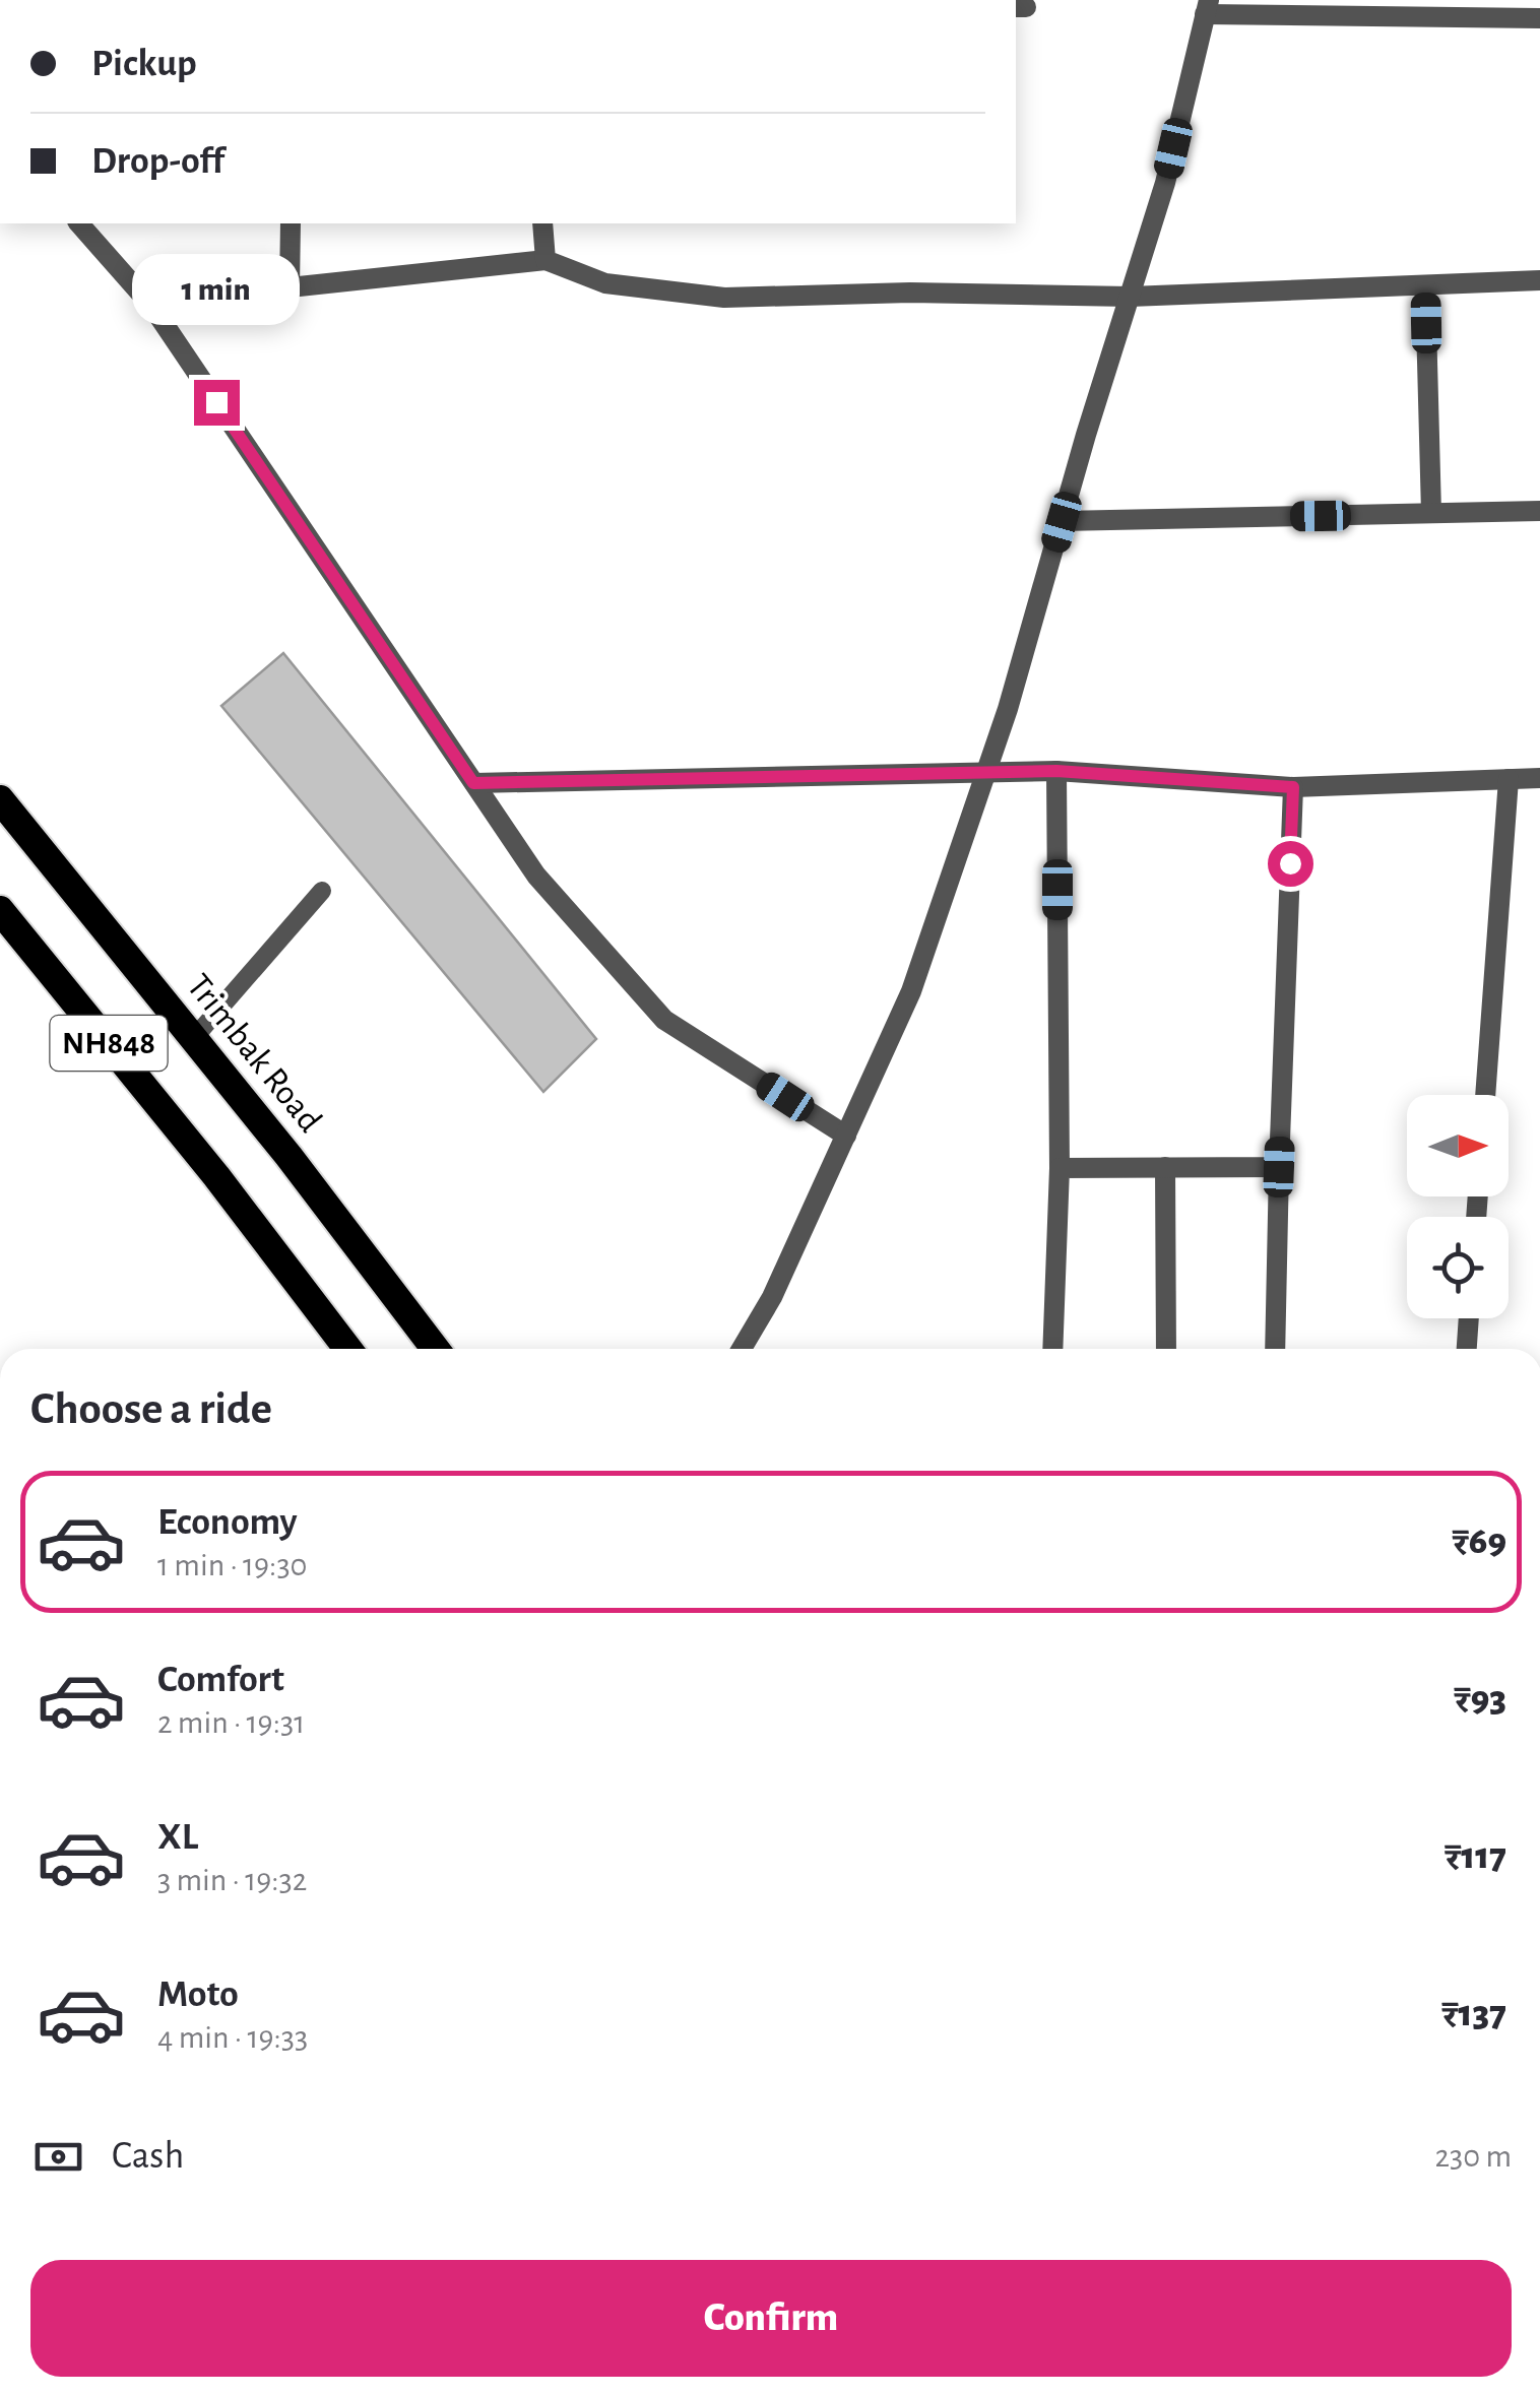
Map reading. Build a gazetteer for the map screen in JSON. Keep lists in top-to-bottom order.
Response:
{
  "streets": {
    "highway": ["NH848", "Trimbak Road"]
  },
  "north": "right",
  "page": {
    "banner": ["Pickup", "Drop-off"],
    "bubble": "1 min",
    "heading": "Choose a ride",
    "list": [
      {
        "name": "Economy",
        "note": "1 min · 19:30",
        "value": "₹69"
      },
      {
        "name": "Comfort",
        "note": "2 min · 19:31",
        "value": "₹93"
      },
      {
        "name": "XL",
        "note": "3 min · 19:32",
        "value": "₹117"
      },
      {
        "name": "Moto",
        "note": "4 min · 19:33",
        "value": "₹137"
      }
    ],
    "pay": ["Cash", "230 m"],
    "buttons": "Confirm"
  }
}
